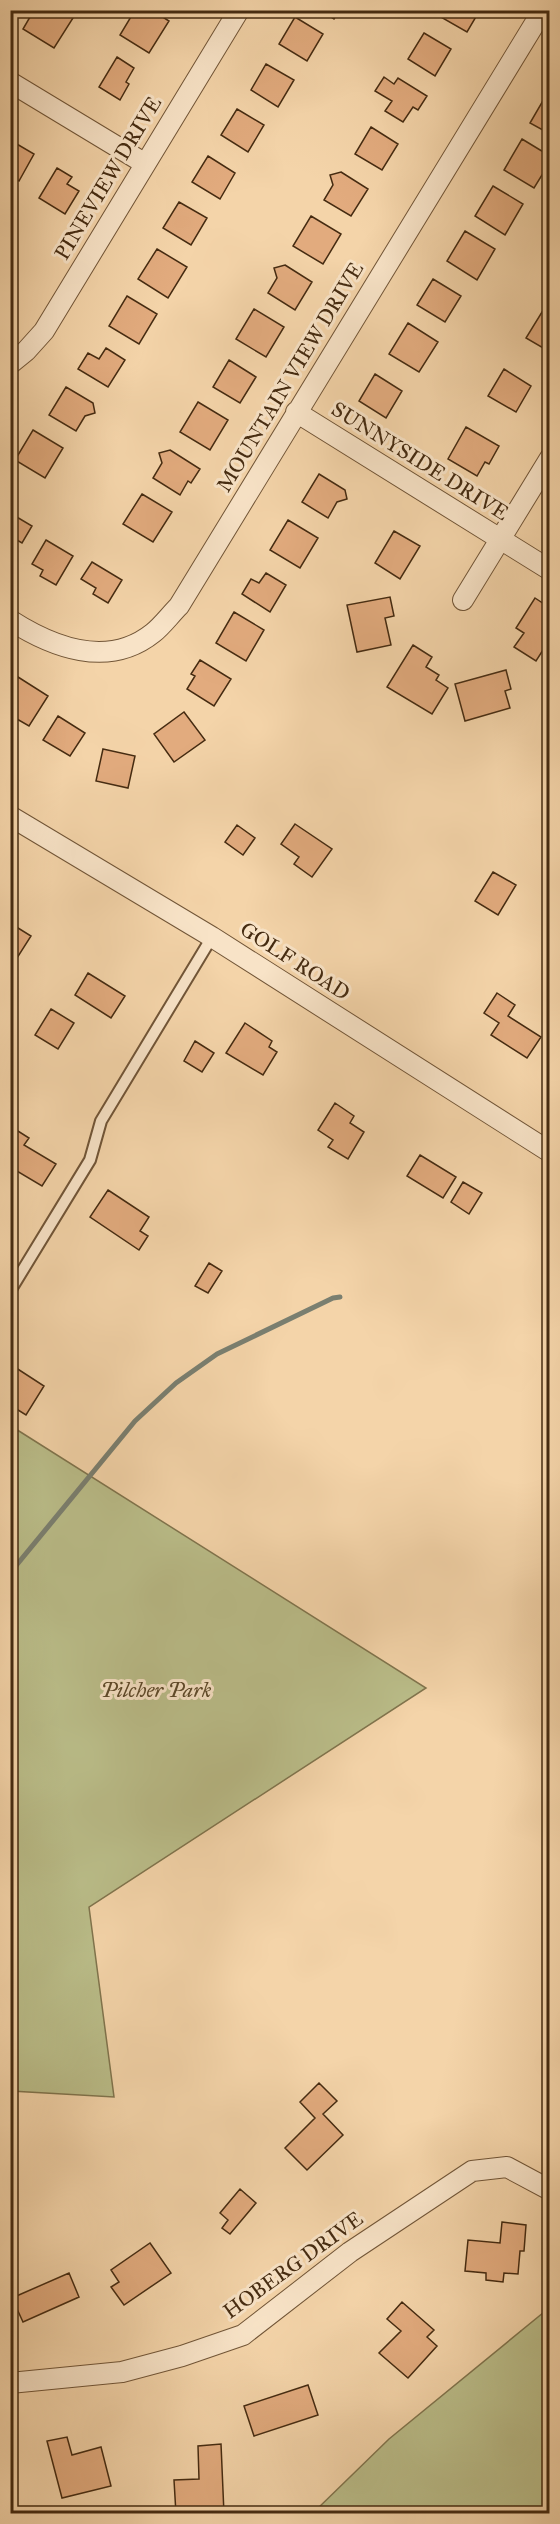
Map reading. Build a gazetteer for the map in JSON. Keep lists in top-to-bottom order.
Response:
{
  "streets": {
    "street": [
      "PINEVIEW DRIVE",
      "MOUNTAIN VIEW DRIVE",
      "SUNNYSIDE DRIVE",
      "GOLF ROAD",
      "HOBERG DRIVE"
    ]
  },
  "crossings": [
    ["MOUNTAIN VIEW DRIVE", "SUNNYSIDE DRIVE"]
  ],
  "parks": ["Pilcher Park"]
}
